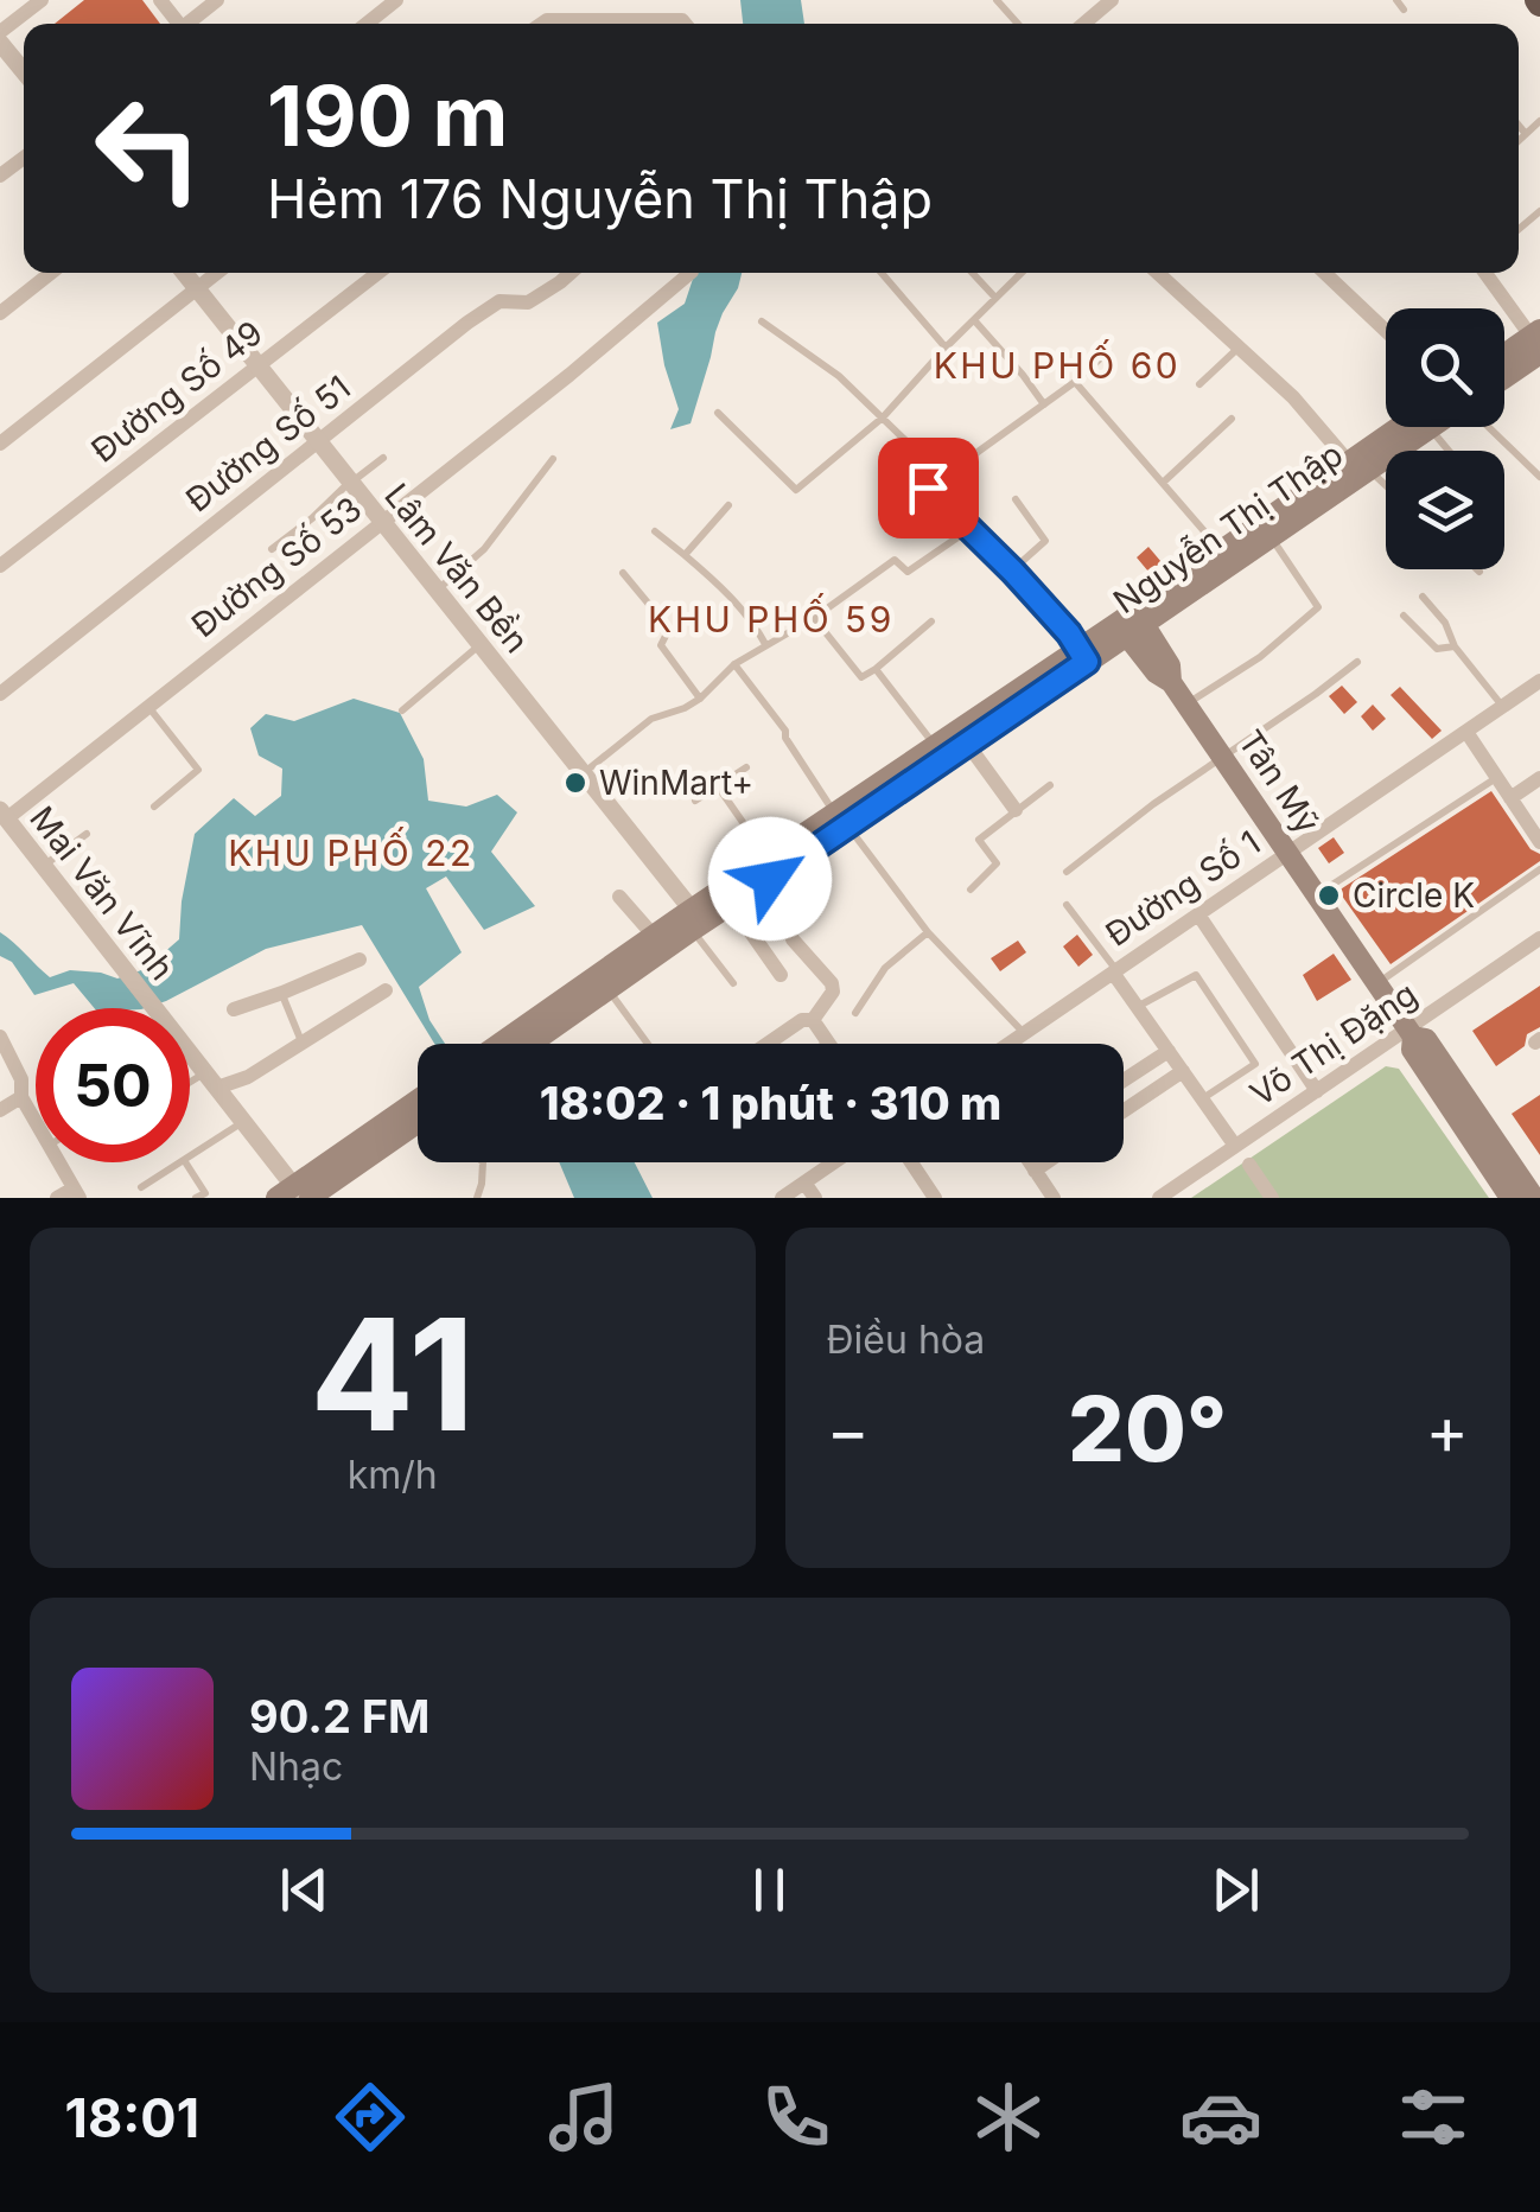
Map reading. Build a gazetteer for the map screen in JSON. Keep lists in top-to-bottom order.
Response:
{
  "streets": {
    "main road": ["Nguyễn Thị Thập", "Tân Mỹ"],
    "street": [
      "Đường Số 49",
      "Đường Số 51",
      "Đường Số 53",
      "Lâm Văn Bền",
      "Đường Số 1",
      "Mai Văn Vĩnh",
      "Võ Thị Đặng"
    ]
  },
  "crossings": [
    ["Đường Số 49", "Lâm Văn Bền"],
    ["Đường Số 51", "Lâm Văn Bền"],
    ["Nguyễn Thị Thập", "Lâm Văn Bền"],
    ["Nguyễn Thị Thập", "Tân Mỹ"],
    ["Đường Số 53", "Lâm Văn Bền"],
    ["Đường Số 53", "Mai Văn Vĩnh"],
    ["Tân Mỹ", "Đường Số 1"],
    ["Tân Mỹ", "Võ Thị Đặng"]
  ],
  "districts": ["KHU PHỐ 60", "KHU PHỐ 59", "KHU PHỐ 22"],
  "places": ["WinMart+", "Circle K"],
  "page": {
    "turn": ["190 m", "Hẻm 176 Nguyễn Thị Thập"],
    "limit": "50",
    "trip": "18:02 · 1 phút · 310 m",
    "tile": [
      ["41", "km/h"],
      "Điều hòa"
    ],
    "heat": ["−", "20°", "+"],
    "song": ["90.2 FM", "Nhạc"],
    "tabs": "18:01"
  }
}
